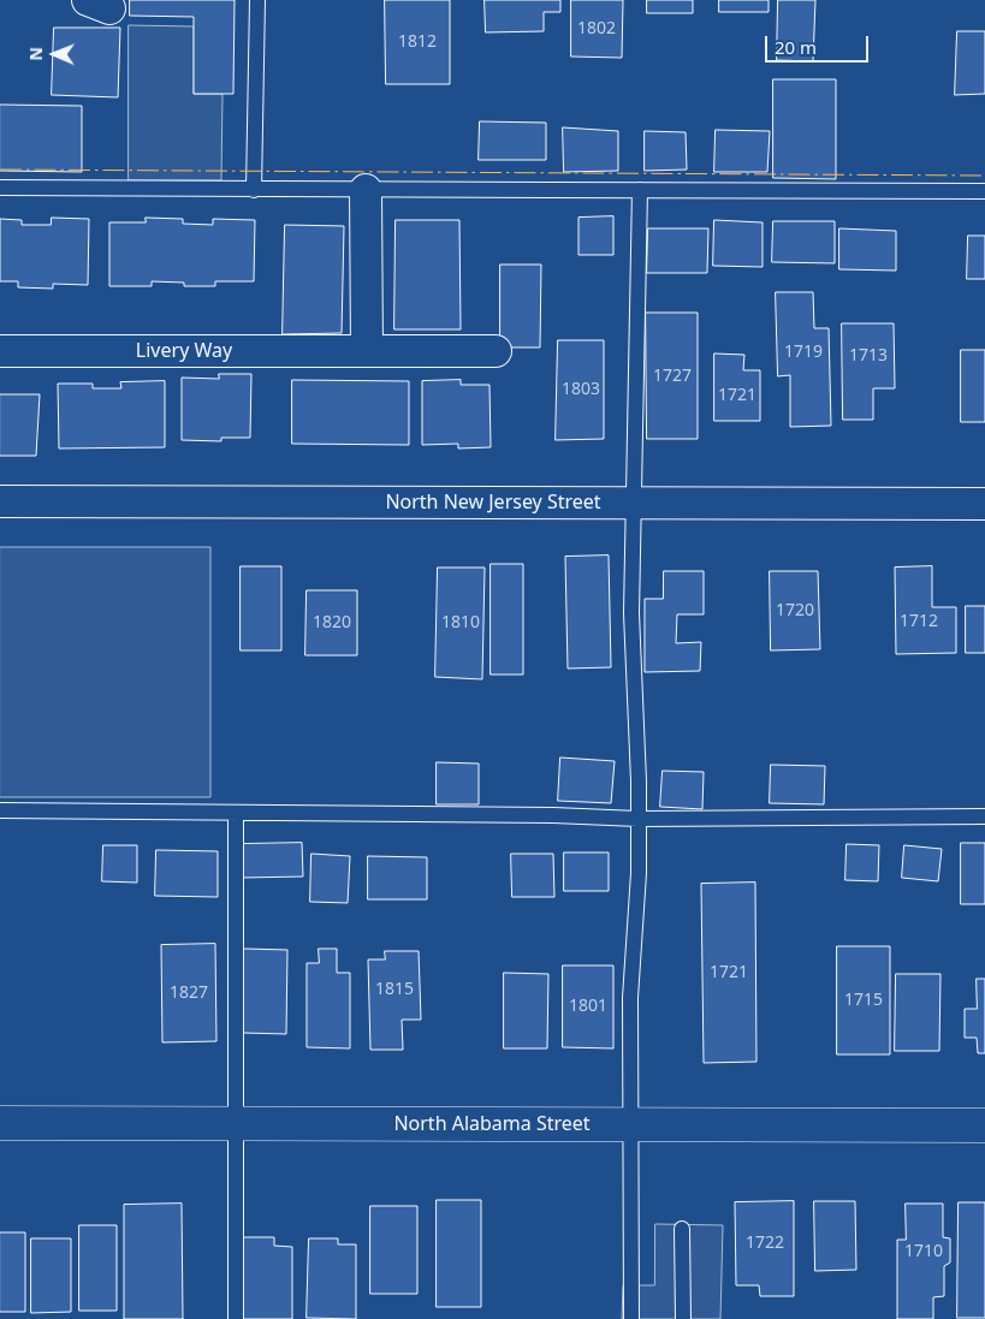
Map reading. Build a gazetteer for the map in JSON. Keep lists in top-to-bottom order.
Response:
{
  "streets": {
    "main road": ["North Alabama Street"],
    "street": ["Livery Way", "North New Jersey Street"]
  },
  "house_numbers": [
    "1802",
    "1812",
    "1719",
    "1713",
    "1727",
    "1803",
    "1721",
    "1720",
    "1712",
    "1820",
    "1810",
    "1721",
    "1815",
    "1827",
    "1715",
    "1801",
    "1722",
    "1710"
  ],
  "scale_bar": "20 m",
  "north": "left"
}
